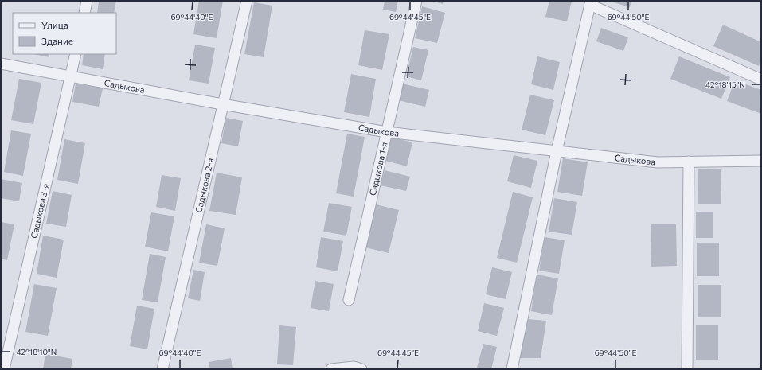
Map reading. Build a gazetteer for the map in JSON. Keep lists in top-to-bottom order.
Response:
{
  "streets": {
    "street": [
      "Садыкова",
      "Садыкова 1-я",
      "Садыкова 2-я",
      "Садыкова 3-я"
    ]
  },
  "crossings": [
    ["Садыкова", "Садыкова 1-я"],
    ["Садыкова", "Садыкова 2-я"],
    ["Садыкова", "Садыкова 3-я"]
  ],
  "legend": ["Улица", "Здание"],
  "coordinates": [
    "69°44'40\"E",
    "69°44'45\"E",
    "69°44'50\"E",
    "42°18'15\"N",
    "42°18'10\"N"
  ]
}
